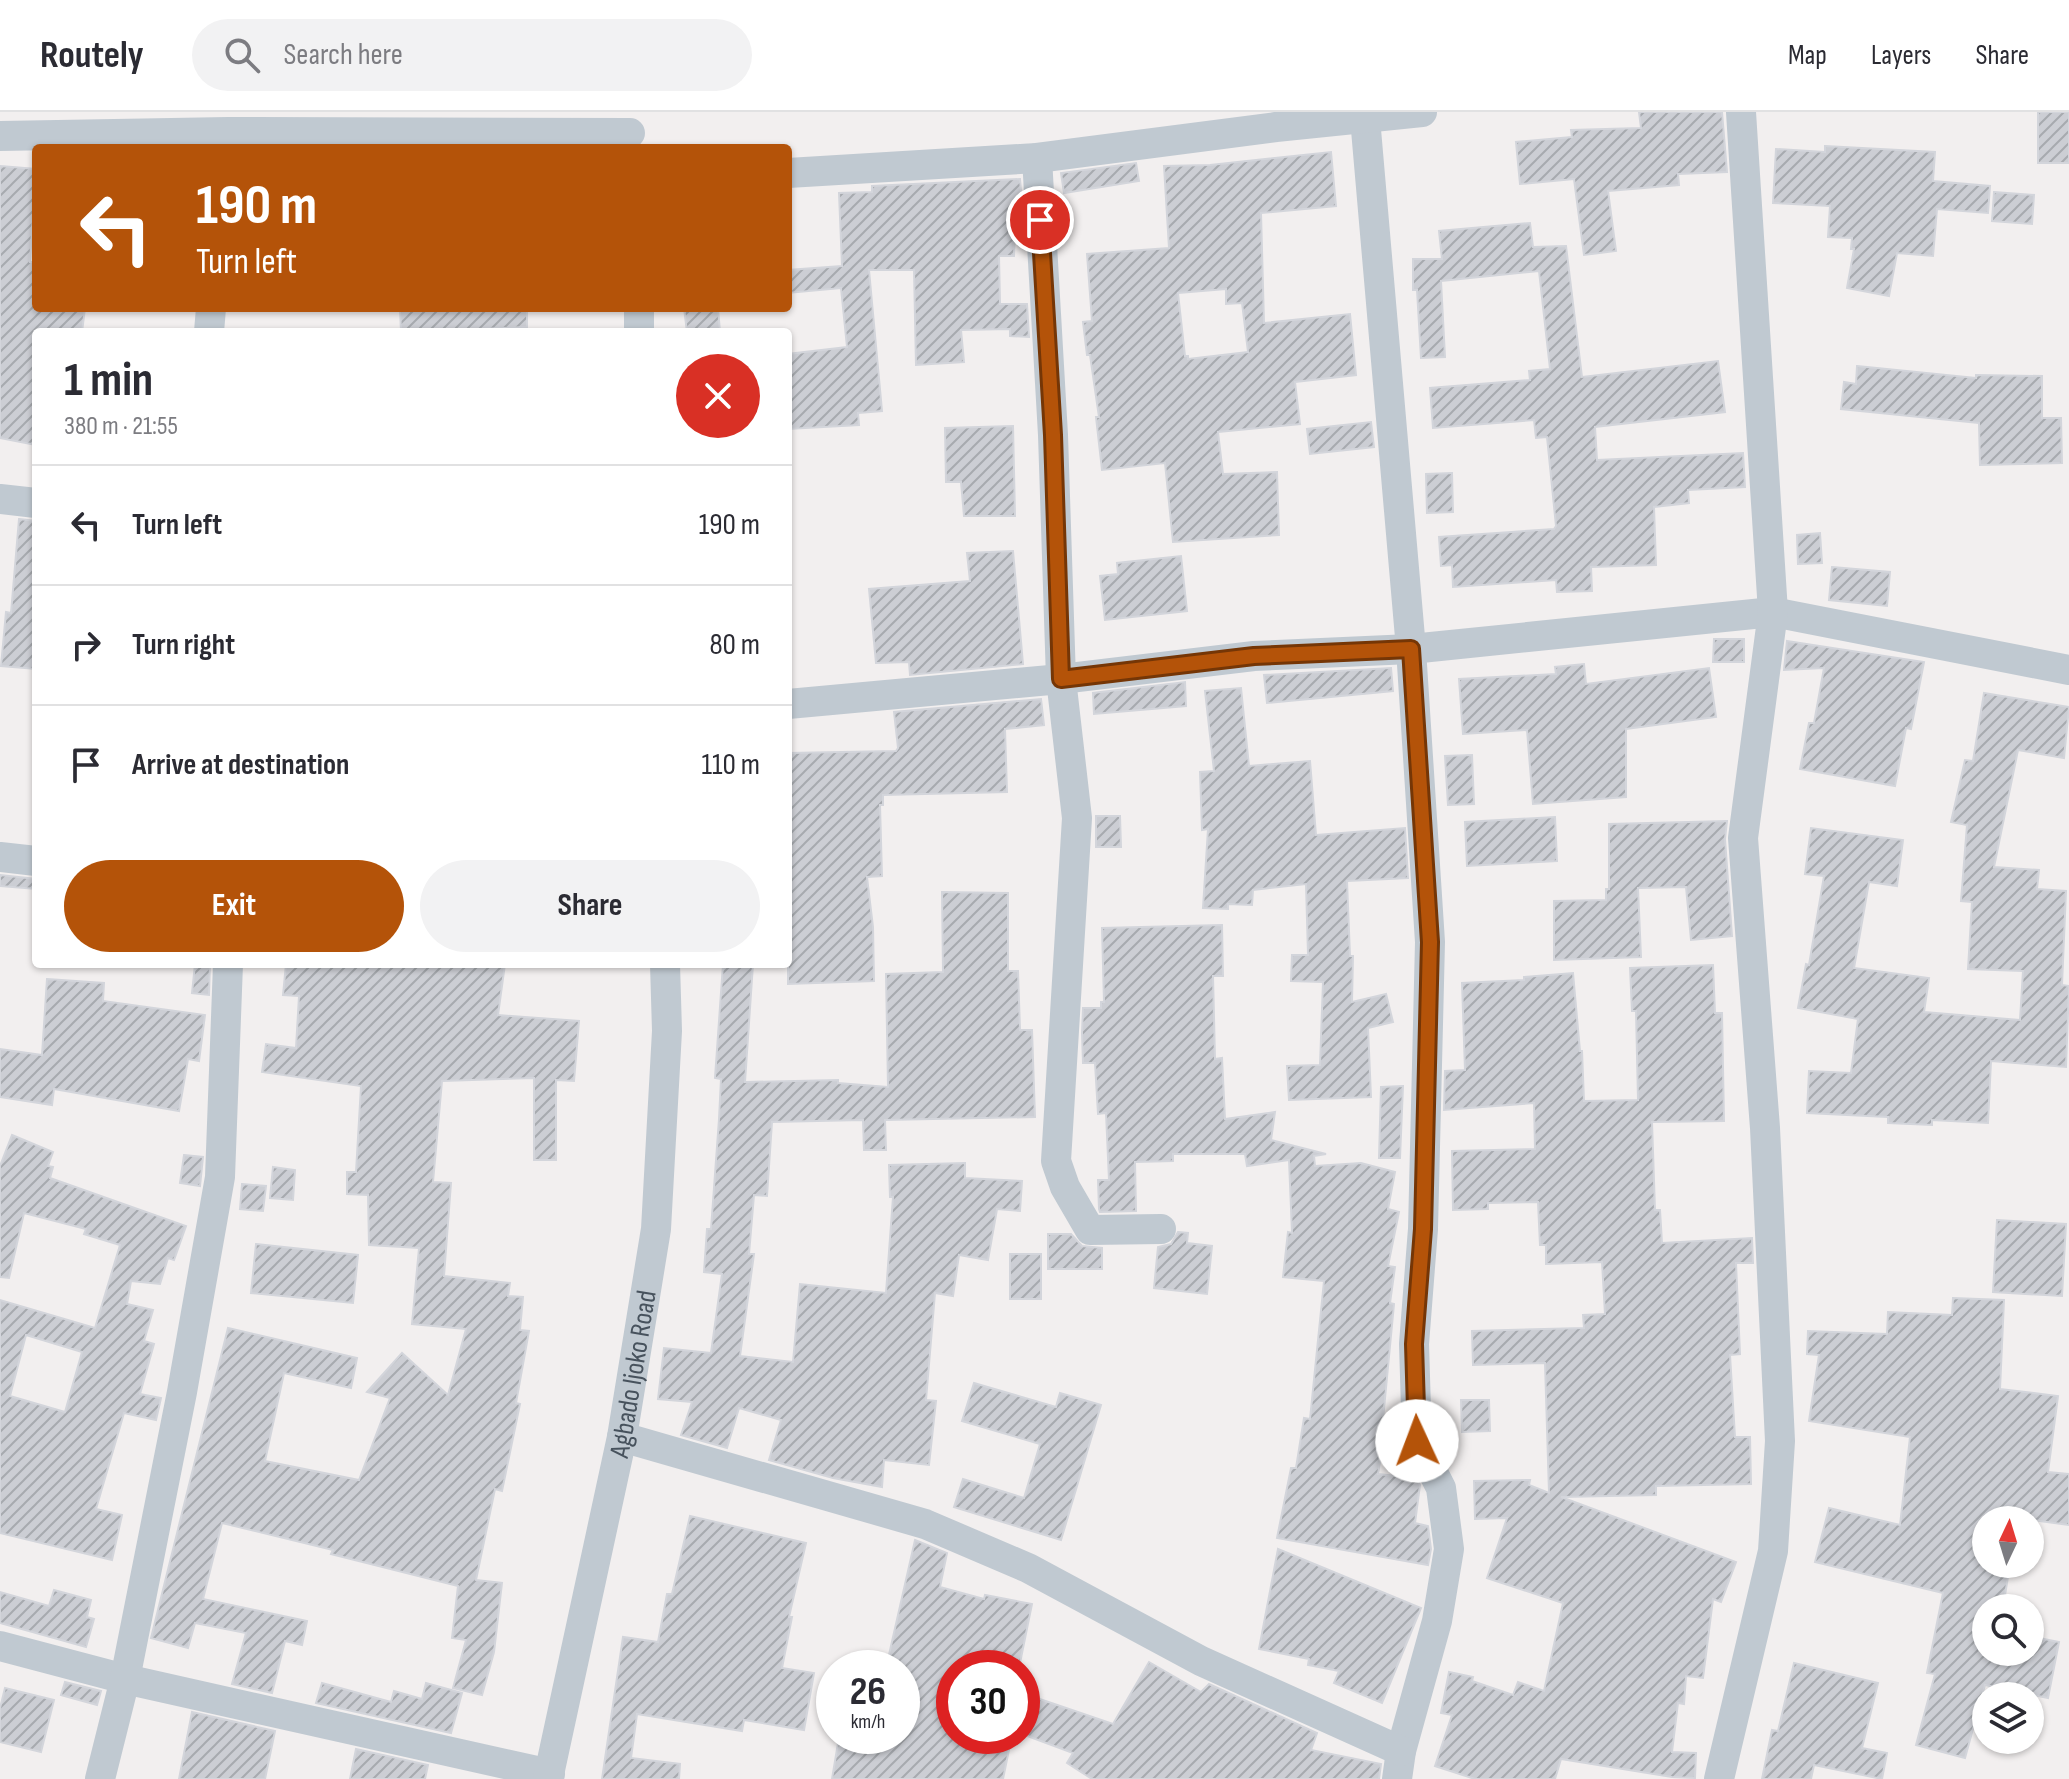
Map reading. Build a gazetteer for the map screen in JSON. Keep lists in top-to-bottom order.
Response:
{
  "streets": {
    "street": ["Agbado Ijoko Road"]
  },
  "north": "top",
  "page": {
    "header": "Routely",
    "search": "Search here",
    "nav": ["Map", "Layers", "Share"],
    "turn": ["190 m", "Turn left"],
    "heading": ["1 min", "380 m · 21:55"],
    "list": [
      {
        "name": "Turn left",
        "value": "190 m"
      },
      {
        "name": "Turn right",
        "value": "80 m"
      },
      {
        "name": "Arrive at destination",
        "value": "110 m"
      }
    ],
    "buttons": ["Exit", "Share"],
    "speed": "26 km/h",
    "limit": "30"
  }
}
